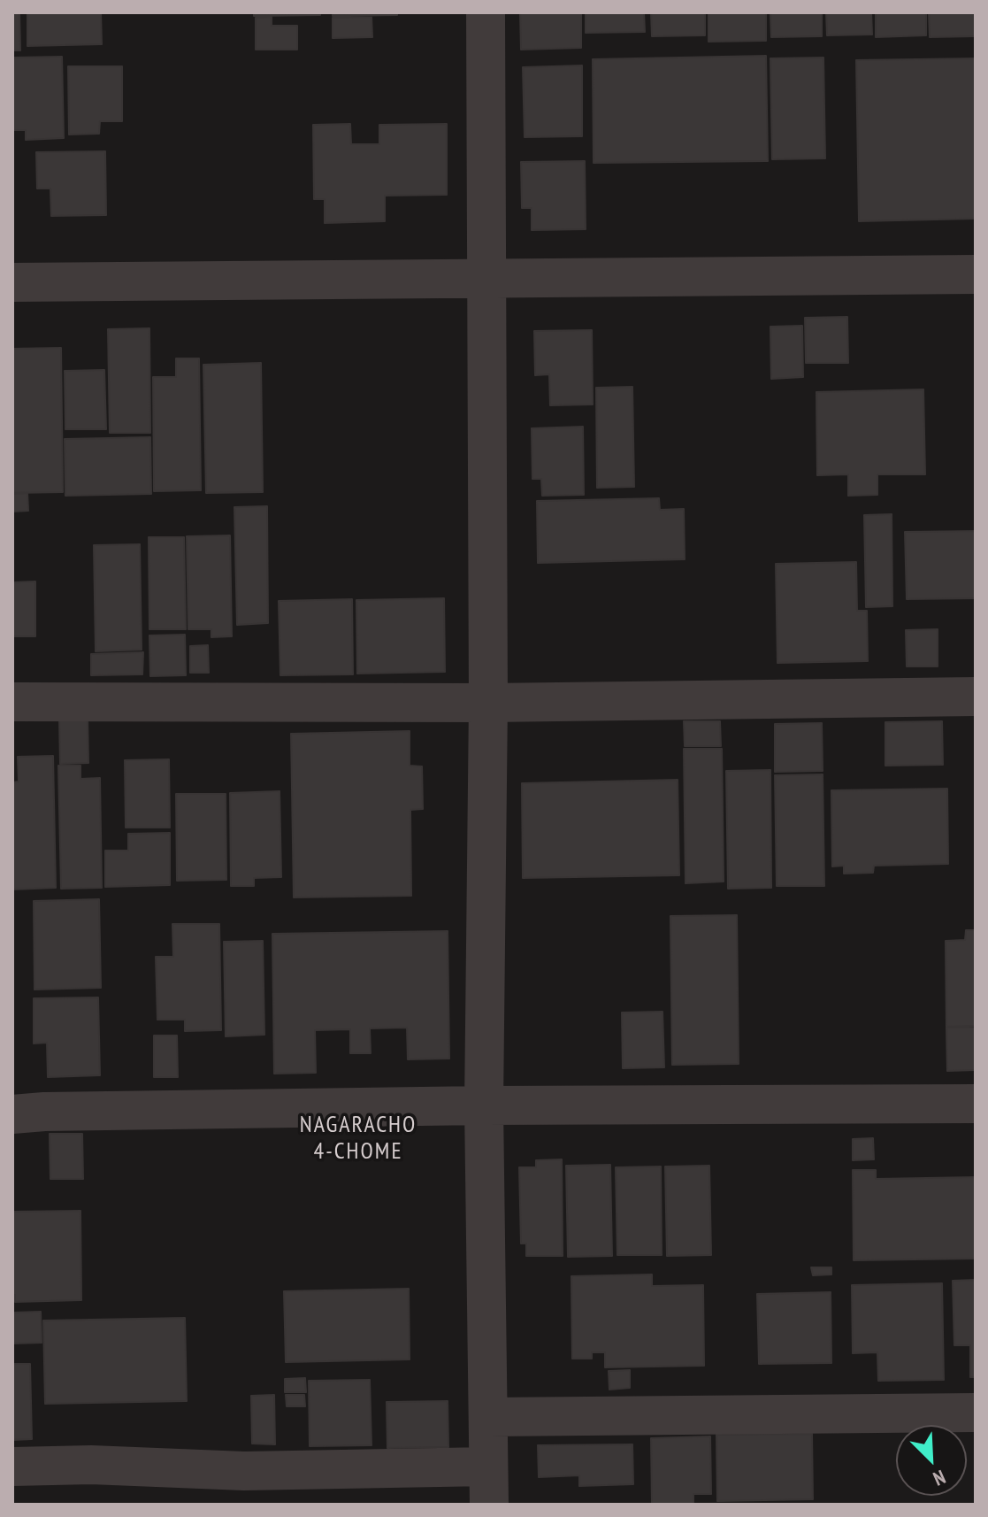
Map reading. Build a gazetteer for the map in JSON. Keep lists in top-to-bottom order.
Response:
{
  "districts": ["NAGARACHO 4-CHOME"],
  "north": "bottom right"
}
